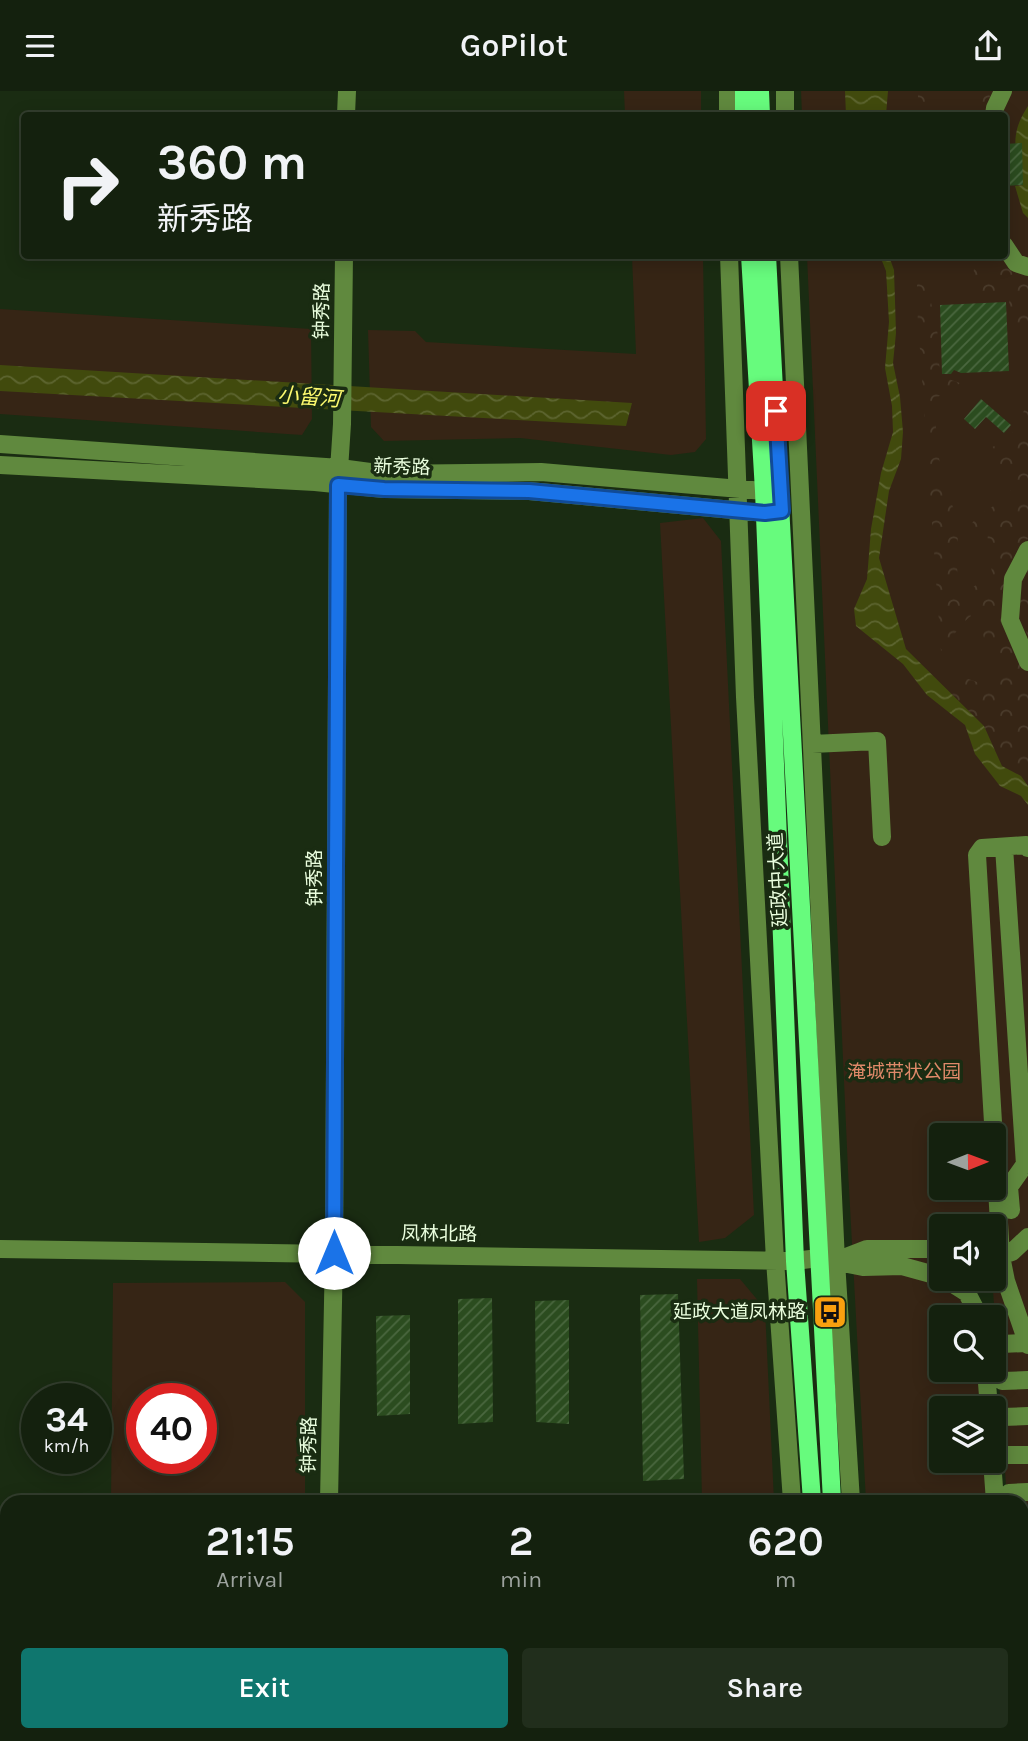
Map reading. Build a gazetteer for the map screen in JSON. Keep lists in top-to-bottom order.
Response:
{
  "streets": {
    "main road": ["延政中大道"],
    "street": ["钟秀路", "新秀路", "凤林北路"]
  },
  "crossings": [
    ["钟秀路", "新秀路"],
    ["钟秀路", "凤林北路"],
    ["新秀路", "延政中大道"],
    ["延政中大道", "凤林北路"]
  ],
  "water": ["小留河"],
  "parks": ["淹城带状公园"],
  "places": {
    "bus stop": ["延政大道凤林路"]
  },
  "north": "right",
  "page": {
    "header": "GoPilot",
    "turn": ["360 m", "新秀路"],
    "speed": "34 km/h",
    "limit": "40",
    "eta": [
      "21:15",
      "Arrival",
      "2",
      "min",
      "620",
      "m"
    ],
    "buttons": ["Exit", "Share"]
  }
}
